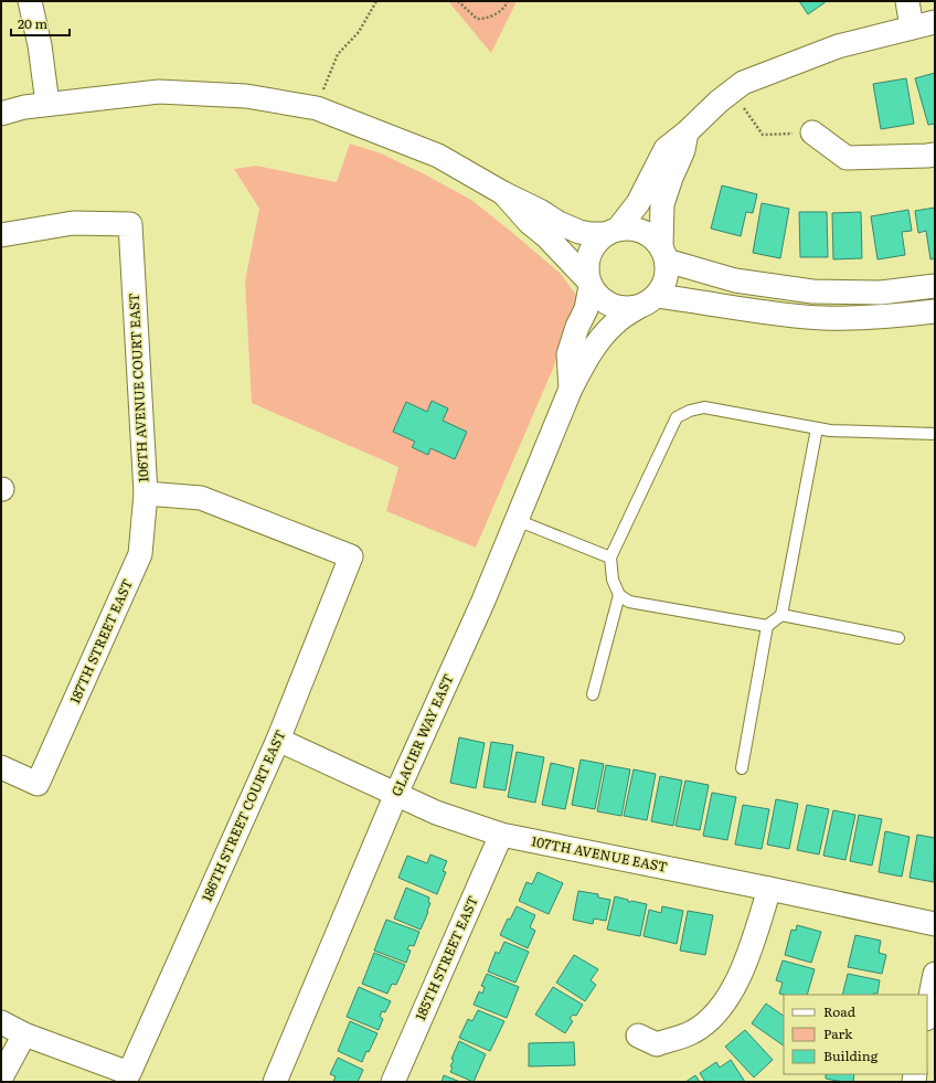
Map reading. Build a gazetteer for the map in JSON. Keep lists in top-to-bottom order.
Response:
{
  "streets": {
    "street": [
      "106TH AVENUE COURT EAST",
      "187TH STREET EAST",
      "GLACIER WAY EAST",
      "186TH STREET COURT EAST",
      "107TH AVENUE EAST",
      "185TH STREET EAST"
    ]
  },
  "crossings": [
    ["106TH AVENUE COURT EAST", "187TH STREET EAST"],
    ["106TH AVENUE COURT EAST", "186TH STREET COURT EAST"],
    ["GLACIER WAY EAST", "107TH AVENUE EAST"],
    ["186TH STREET COURT EAST", "107TH AVENUE EAST"],
    ["107TH AVENUE EAST", "185TH STREET EAST"]
  ],
  "legend": ["Road", "Park", "Building"],
  "scale_bar": "20 m"
}
